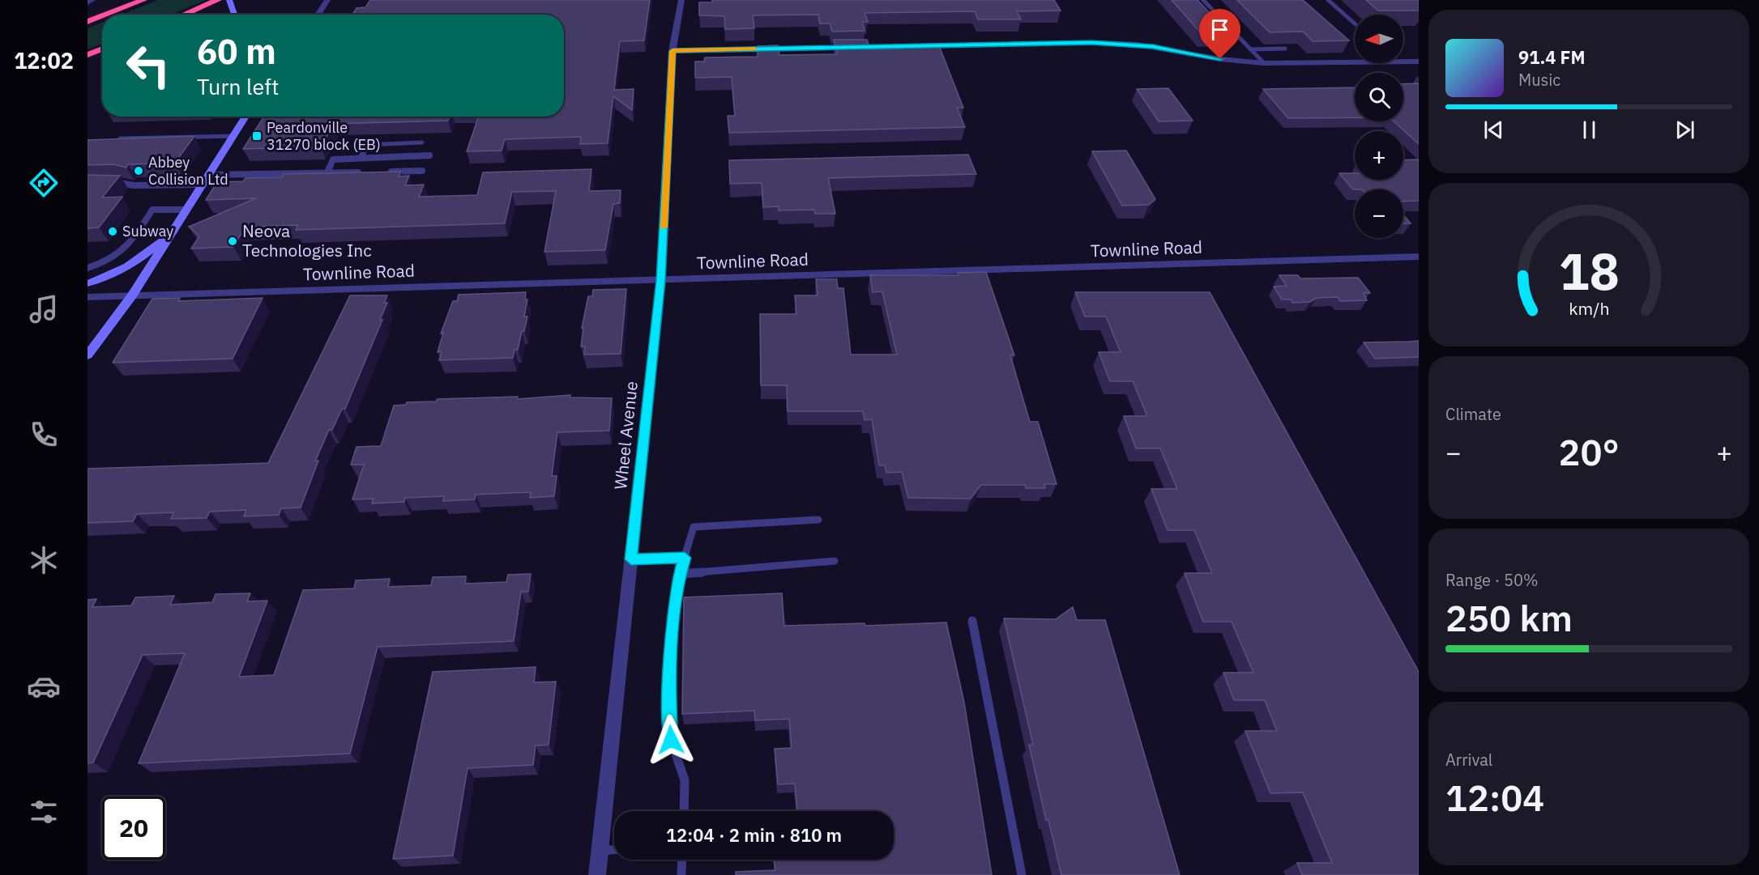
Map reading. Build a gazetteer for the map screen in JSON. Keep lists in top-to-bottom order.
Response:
{
  "streets": {
    "street": ["Townline Road", "Wheel Avenue"]
  },
  "crossings": [
    ["Townline Road", "Wheel Avenue"]
  ],
  "places": {
    "transit": ["Peardonville 31270 block (EB)"],
    "other": ["Abbey Collision Ltd", "Subway", "Neova Technologies Inc"]
  },
  "north": "left",
  "page": {
    "tabs": "12:02",
    "map_buttons": ["+", "−"],
    "turn": ["60 m", "Turn left"],
    "song": ["91.4 FM", "Music"],
    "tile": [
      "Climate",
      ["Range · 50%", "250 km"],
      ["Arrival", "12:04"]
    ],
    "heat": ["−", "20°", "+"],
    "limit": "20",
    "trip": "12:04 · 2 min · 810 m",
    "gauge": ["18", "km/h"]
  }
}
